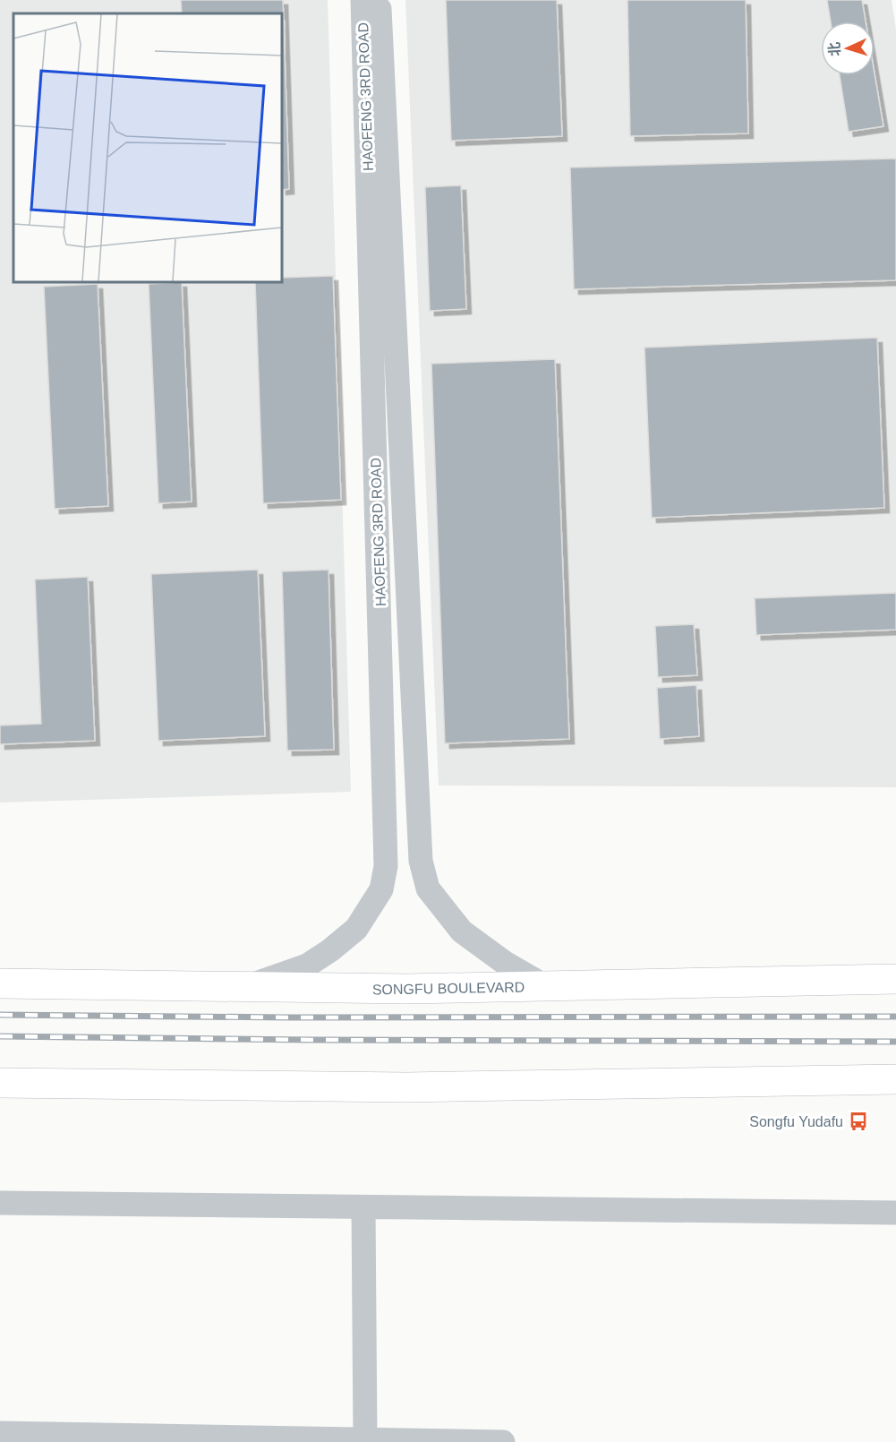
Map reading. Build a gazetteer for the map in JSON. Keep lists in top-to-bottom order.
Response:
{
  "streets": {
    "main road": ["SONGFU BOULEVARD"],
    "street": ["HAOFENG 3RD ROAD"]
  },
  "crossings": [
    ["HAOFENG 3RD ROAD", "SONGFU BOULEVARD"]
  ],
  "places": {
    "bus stop": ["Songfu Yudafu"]
  },
  "north": "left"
}
